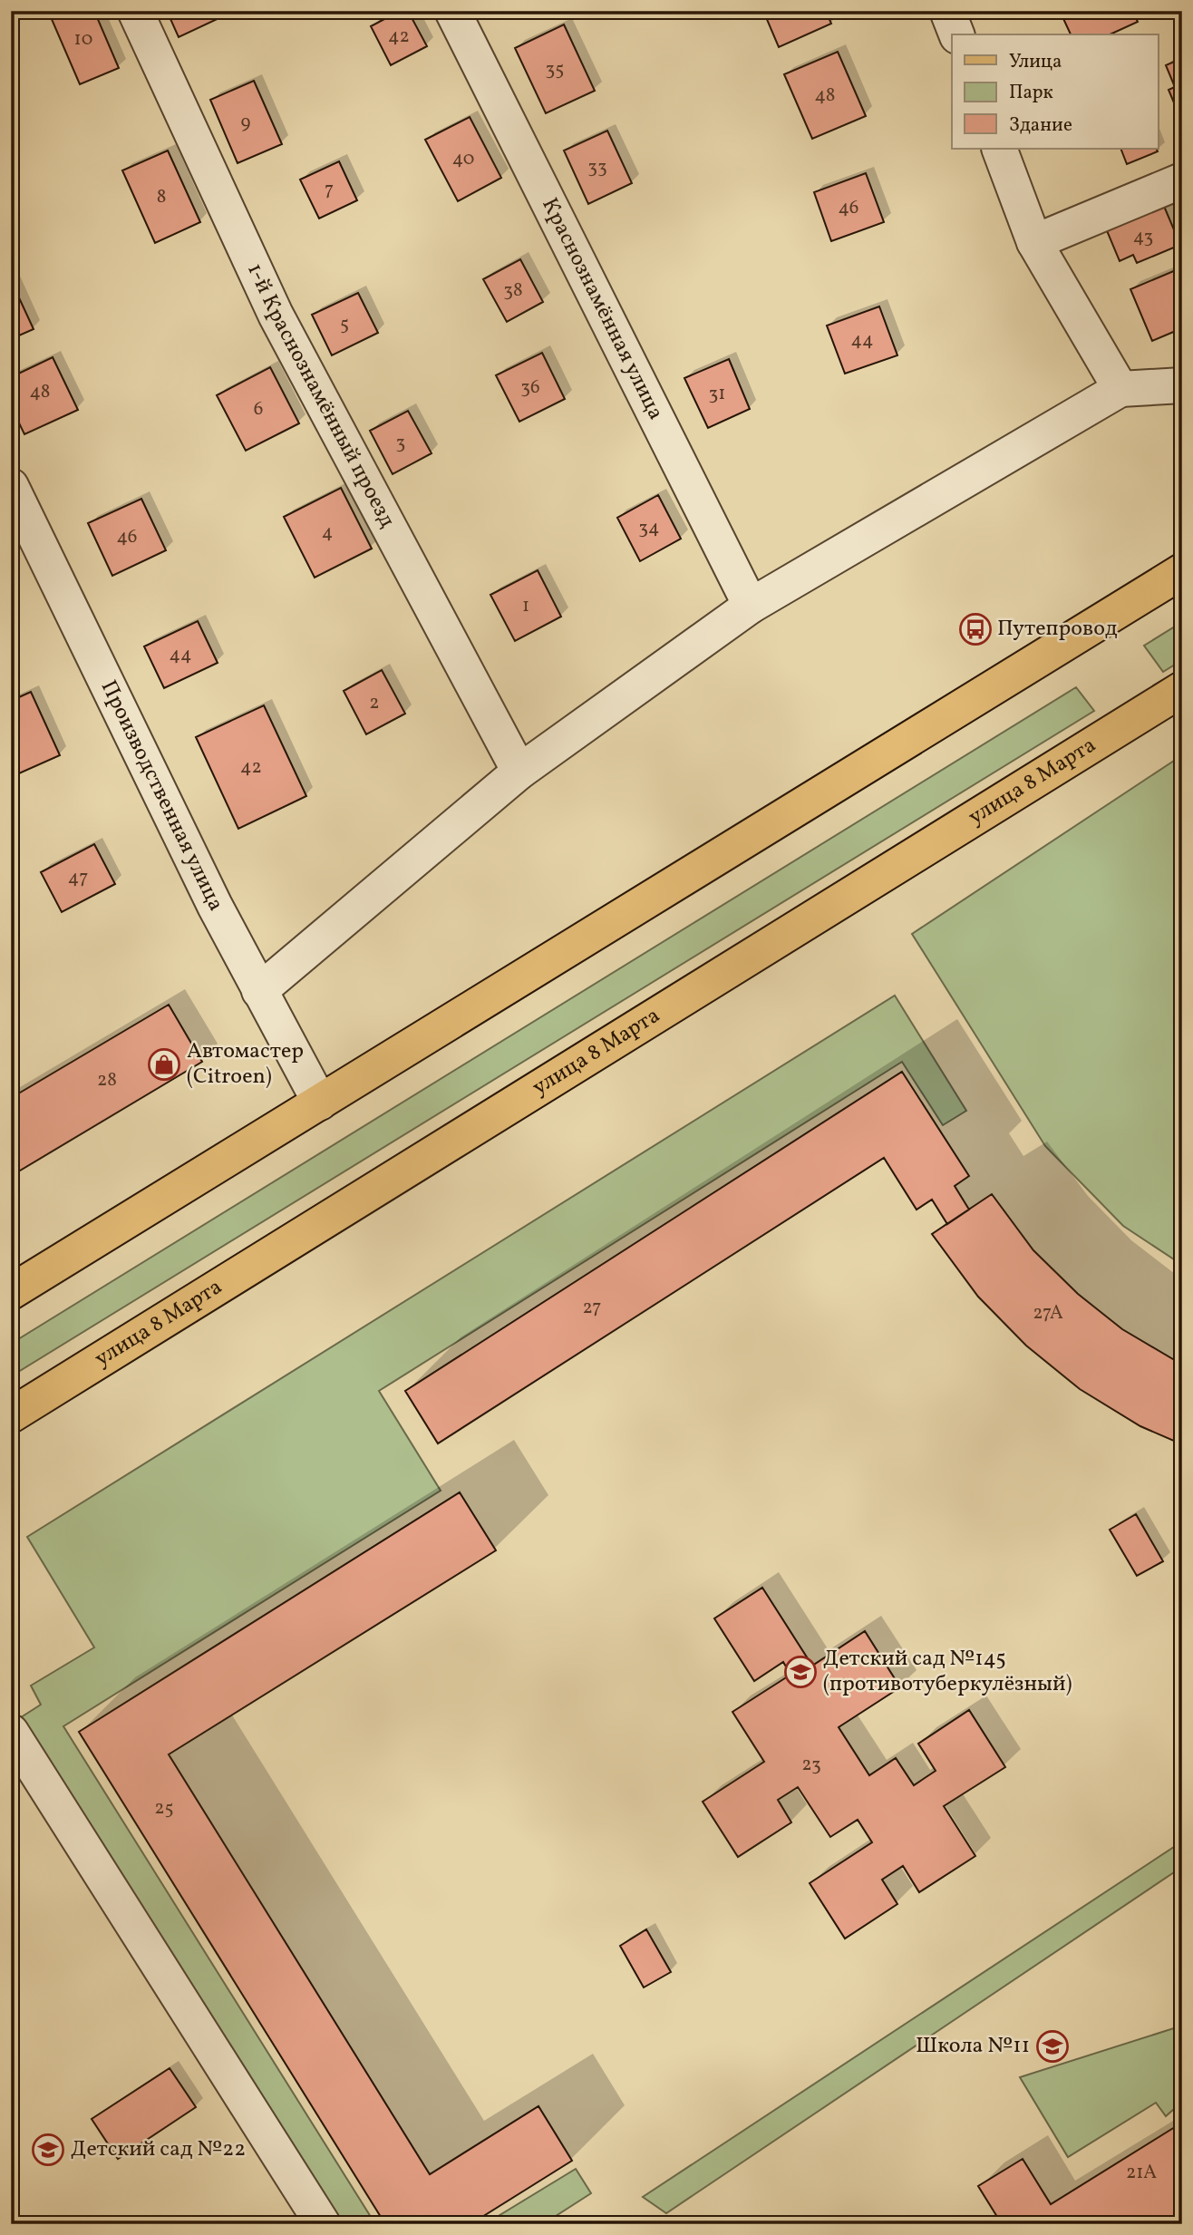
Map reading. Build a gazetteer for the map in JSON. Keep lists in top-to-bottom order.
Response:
{
  "streets": {
    "main road": ["улица 8 Марта"],
    "street": ["Краснознамённая улица", "1-й Краснознамённый проезд", "Производственная улица"]
  },
  "places": {
    "bus stop": ["Путепровод"],
    "shop": ["Автомастер (Citroen)"],
    "school or university": ["Детский сад №145 (противотуберкулёзный)", "Школа №11", "Детский сад №22"]
  },
  "house_numbers": [
    "42",
    "10",
    "35",
    "48",
    "9",
    "40",
    "33",
    "7",
    "8",
    "46",
    "43",
    "38",
    "5",
    "44",
    "36",
    "48",
    "31",
    "6",
    "3",
    "34",
    "4",
    "46",
    "1",
    "44",
    "2",
    "42",
    "47",
    "28",
    "27",
    "27А",
    "23",
    "25",
    "21А"
  ],
  "legend": ["Улица", "Парк", "Здание"]
}
